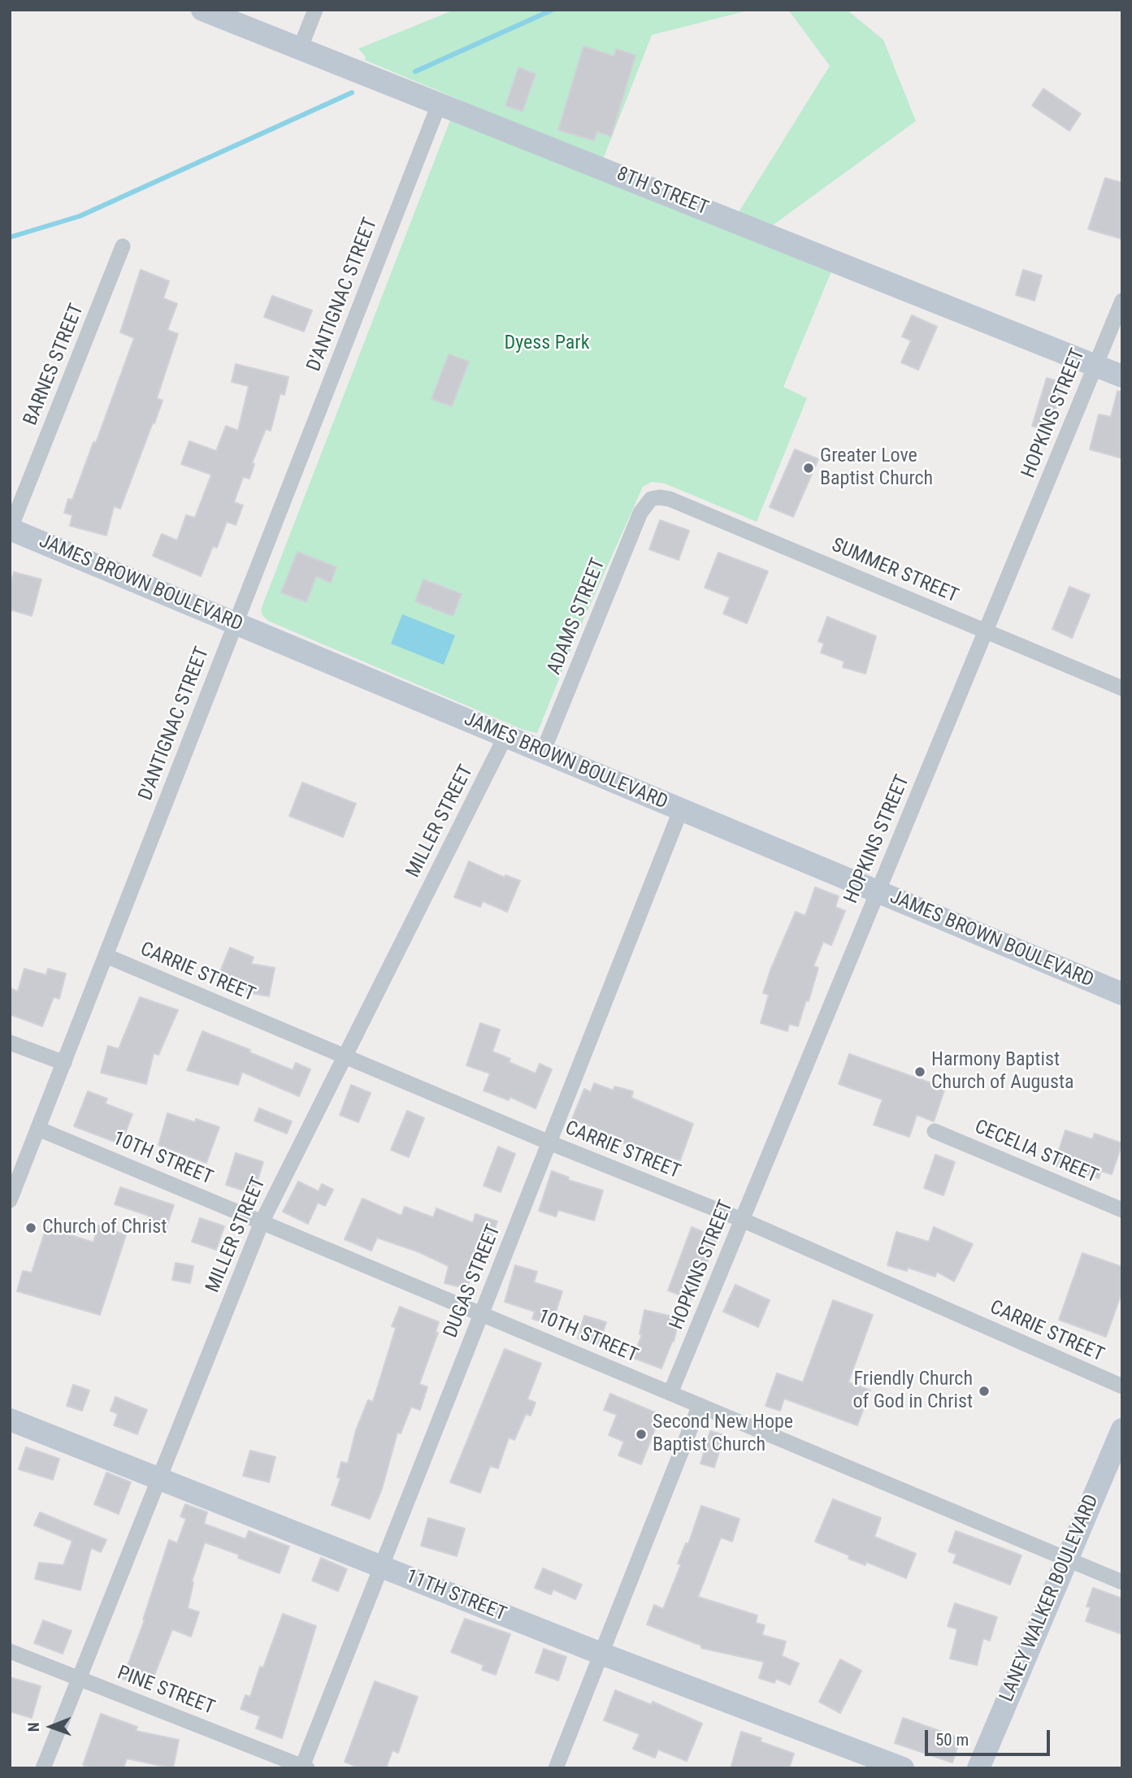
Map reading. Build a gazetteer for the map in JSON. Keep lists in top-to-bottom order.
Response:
{
  "streets": {
    "street": [
      "8TH STREET",
      "D'ANTIGNAC STREET",
      "BARNES STREET",
      "HOPKINS STREET",
      "SUMMER STREET",
      "JAMES BROWN BOULEVARD",
      "ADAMS STREET",
      "MILLER STREET",
      "CARRIE STREET",
      "CECELIA STREET",
      "10TH STREET",
      "DUGAS STREET",
      "11TH STREET",
      "LANEY WALKER BOULEVARD",
      "PINE STREET"
    ]
  },
  "crossings": [
    ["8TH STREET", "D'ANTIGNAC STREET"],
    ["8TH STREET", "HOPKINS STREET"],
    ["D'ANTIGNAC STREET", "JAMES BROWN BOULEVARD"],
    ["D'ANTIGNAC STREET", "CARRIE STREET"],
    ["D'ANTIGNAC STREET", "10TH STREET"],
    ["BARNES STREET", "JAMES BROWN BOULEVARD"],
    ["HOPKINS STREET", "SUMMER STREET"],
    ["HOPKINS STREET", "JAMES BROWN BOULEVARD"],
    ["HOPKINS STREET", "CARRIE STREET"],
    ["HOPKINS STREET", "10TH STREET"],
    ["SUMMER STREET", "ADAMS STREET"],
    ["JAMES BROWN BOULEVARD", "ADAMS STREET"],
    ["JAMES BROWN BOULEVARD", "MILLER STREET"],
    ["JAMES BROWN BOULEVARD", "DUGAS STREET"],
    ["MILLER STREET", "CARRIE STREET"],
    ["MILLER STREET", "10TH STREET"],
    ["MILLER STREET", "11TH STREET"],
    ["MILLER STREET", "PINE STREET"],
    ["CARRIE STREET", "DUGAS STREET"],
    ["10TH STREET", "DUGAS STREET"],
    ["10TH STREET", "LANEY WALKER BOULEVARD"],
    ["DUGAS STREET", "11TH STREET"],
    ["DUGAS STREET", "PINE STREET"]
  ],
  "parks": ["Dyess Park"],
  "places": [
    "Greater Love Baptist Church",
    "Harmony Baptist Church of Augusta",
    "Church of Christ",
    "Friendly Church of God in Christ",
    "Second New Hope Baptist Church"
  ],
  "scale_bar": "50 m",
  "north": "left"
}
